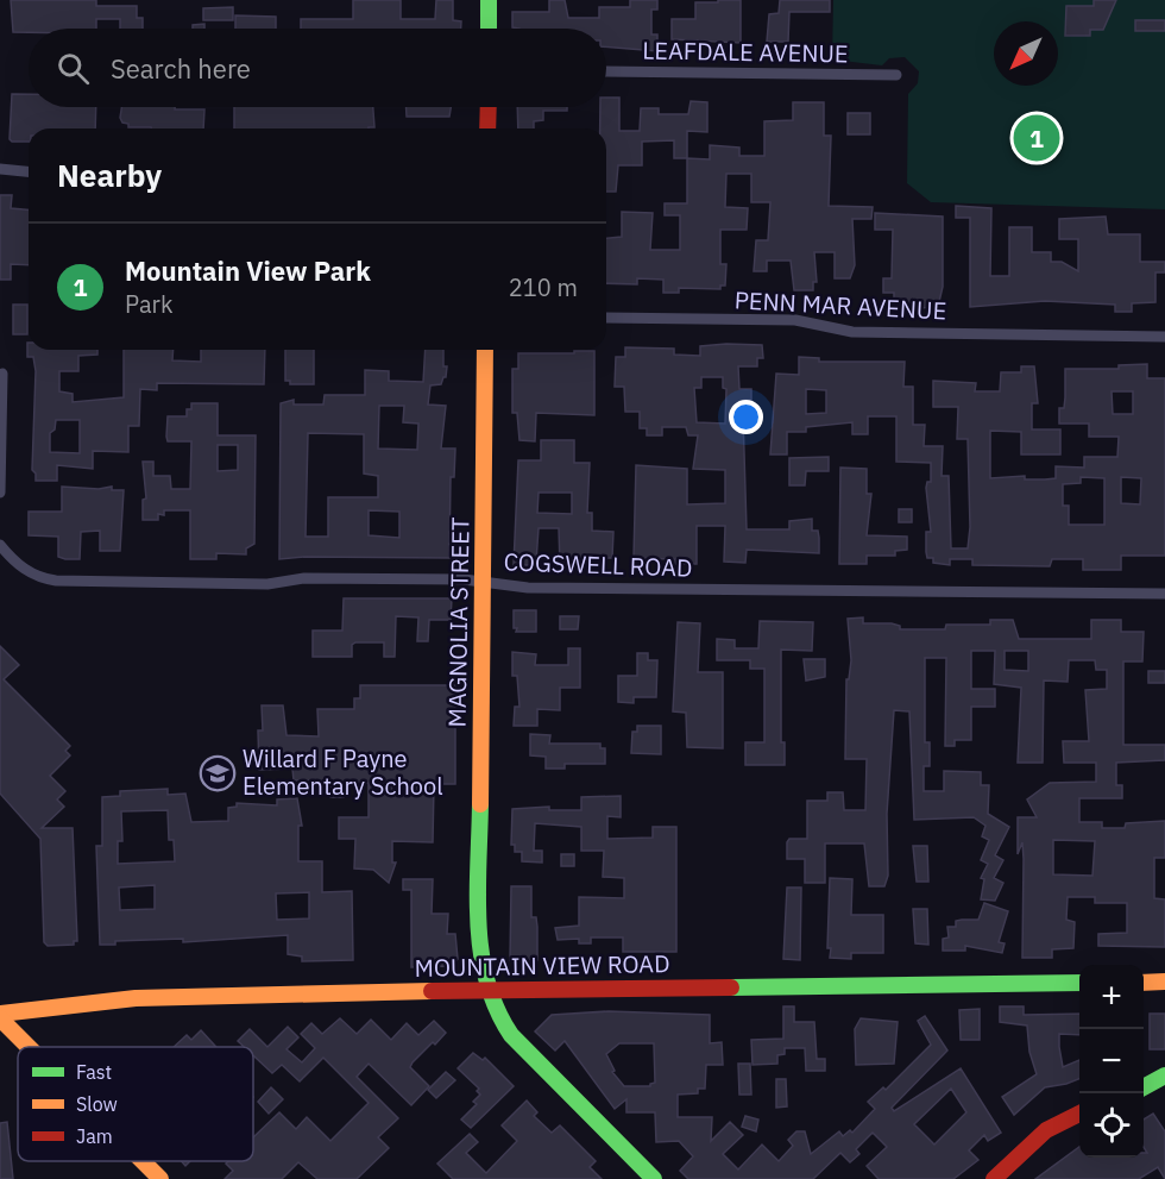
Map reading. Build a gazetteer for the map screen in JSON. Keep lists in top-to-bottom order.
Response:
{
  "streets": {
    "street": [
      "LEAFDALE AVENUE",
      "PENN MAR AVENUE",
      "COGSWELL ROAD",
      "MAGNOLIA STREET",
      "MOUNTAIN VIEW ROAD"
    ]
  },
  "crossings": [
    ["COGSWELL ROAD", "MAGNOLIA STREET"],
    ["MAGNOLIA STREET", "MOUNTAIN VIEW ROAD"]
  ],
  "places": {
    "school or university": ["Willard F Payne Elementary School"]
  },
  "legend": ["Fast", "Slow", "Jam"],
  "north": "bottom left",
  "page": {
    "search": "Search here",
    "pins": "1",
    "heading": "Nearby",
    "list": [
      {
        "mark": "1",
        "name": "Mountain View Park",
        "note": "Park",
        "value": "210 m"
      }
    ],
    "map_buttons": ["+", "−"]
  }
}
